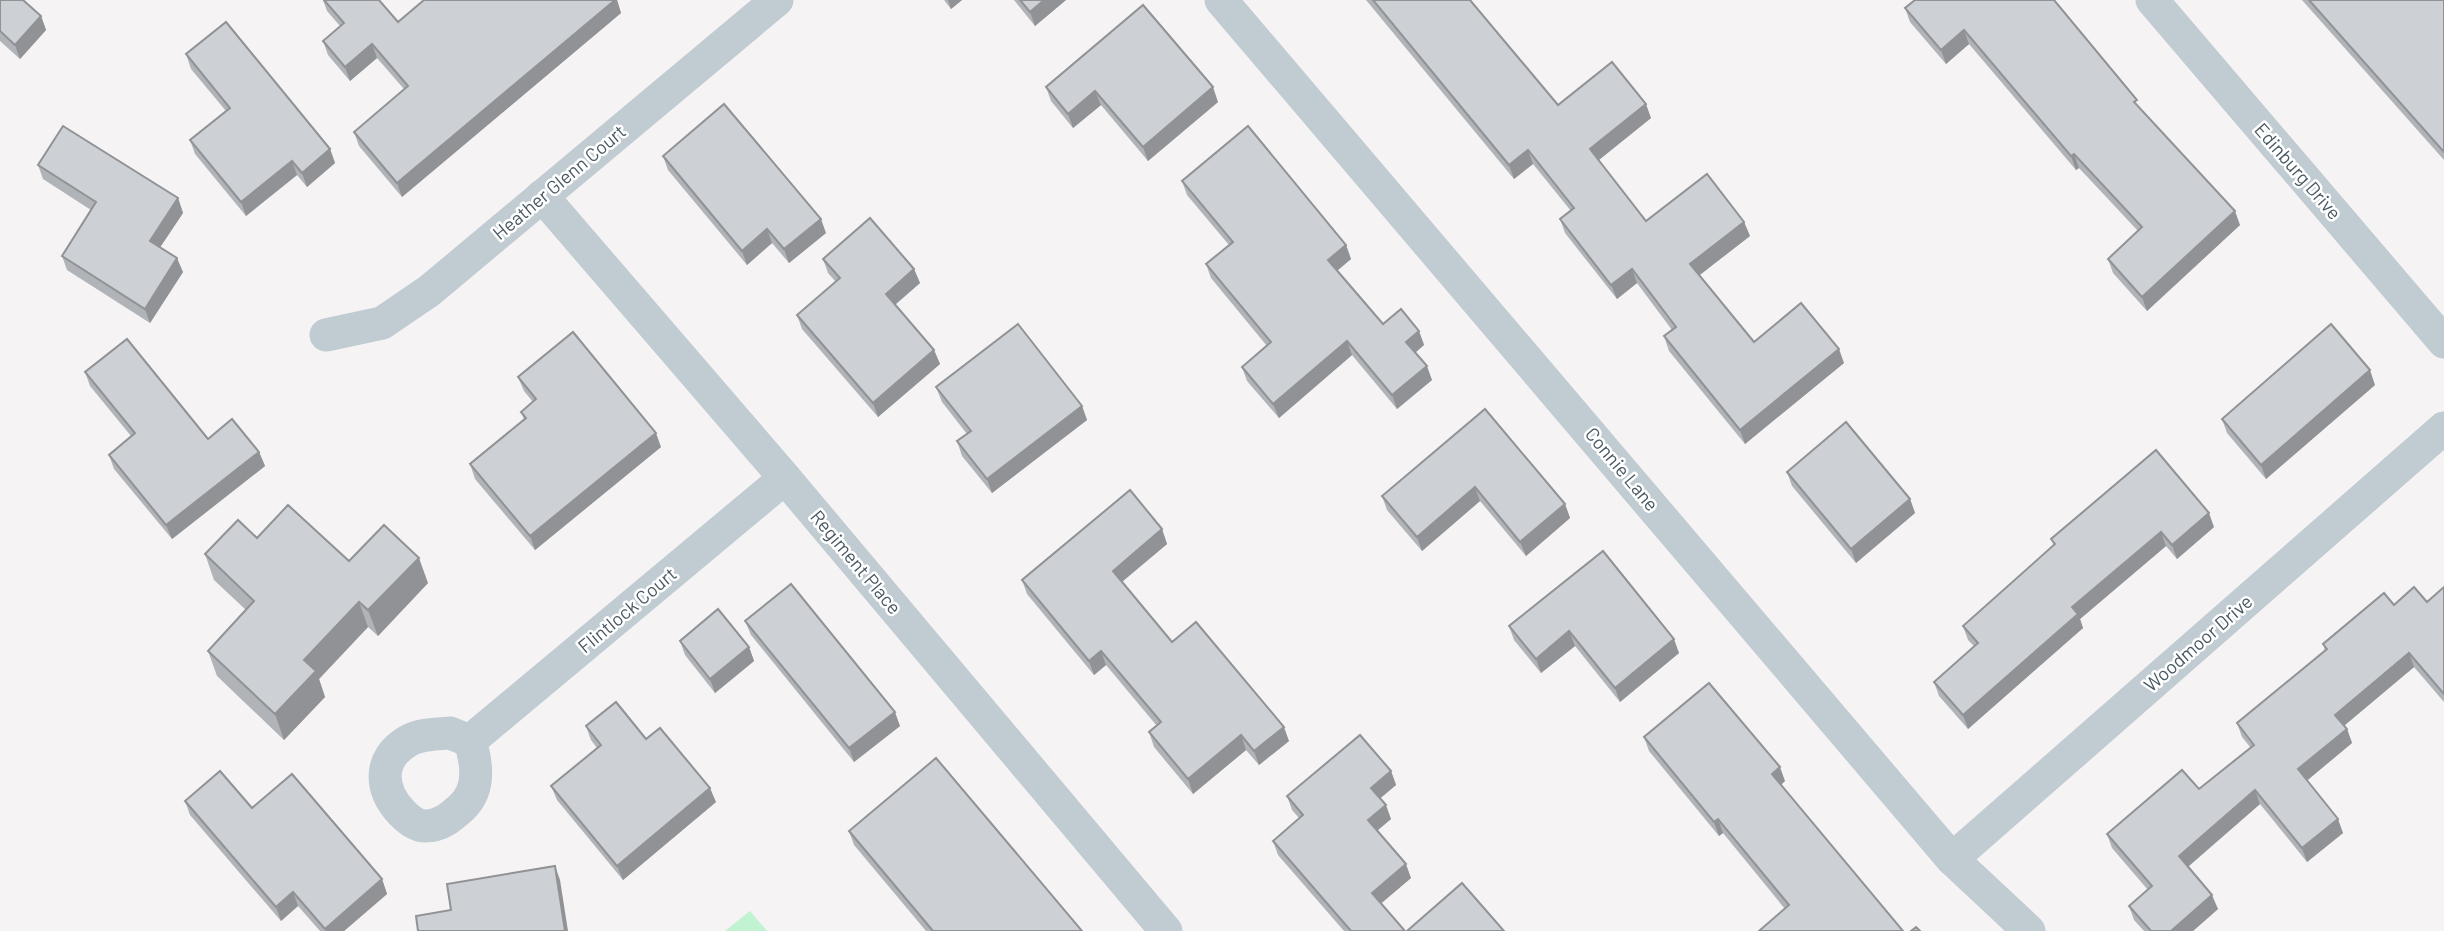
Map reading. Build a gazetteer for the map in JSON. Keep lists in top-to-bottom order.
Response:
{
  "streets": {
    "street": [
      "Edinburg Drive",
      "Heather Glenn Court",
      "Connie Lane",
      "Regiment Place",
      "Flintlock Court",
      "Woodmoor Drive"
    ]
  },
  "crossings": [
    ["Heather Glenn Court", "Regiment Place"],
    ["Connie Lane", "Woodmoor Drive"],
    ["Regiment Place", "Flintlock Court"]
  ]
}
